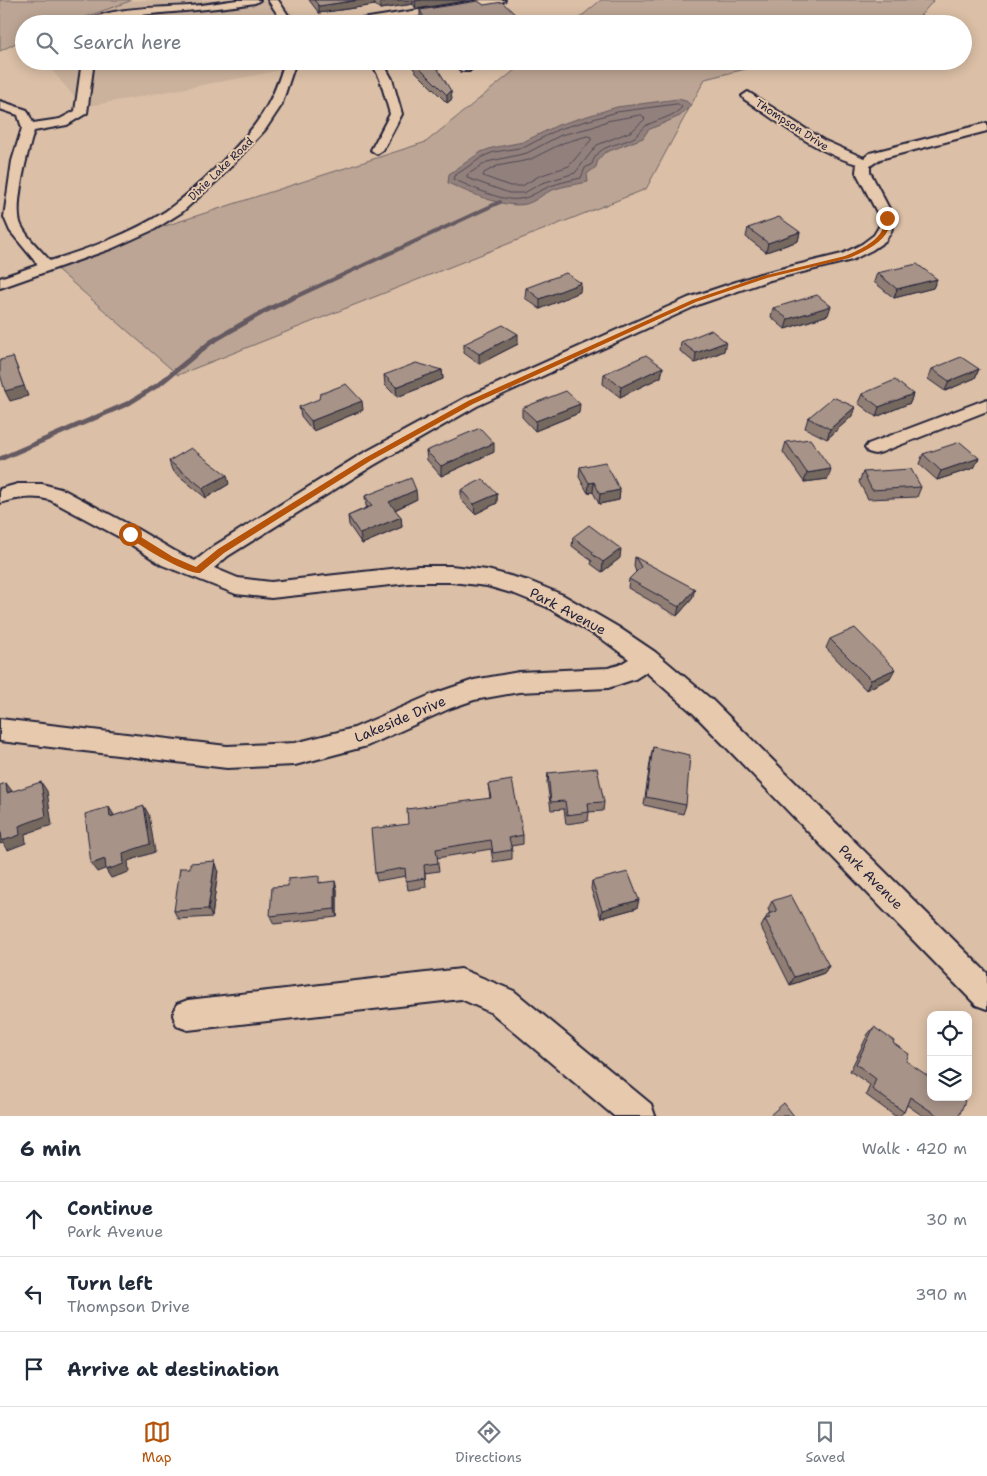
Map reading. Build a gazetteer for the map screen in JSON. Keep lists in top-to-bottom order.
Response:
{
  "streets": {
    "street": [
      "Thompson Drive",
      "Dixie Lake Road",
      "Park Avenue",
      "Lakeside Drive"
    ]
  },
  "crossings": [
    ["Park Avenue", "Lakeside Drive"]
  ],
  "page": {
    "search": "Search here",
    "heading": ["6 min", "Walk · 420 m"],
    "list": [
      ["Continue", "Park Avenue", "30 m"],
      ["Turn left", "Thompson Drive", "390 m"],
      "Arrive at destination"
    ],
    "nav": ["Map", "Directions", "Saved"]
  }
}
